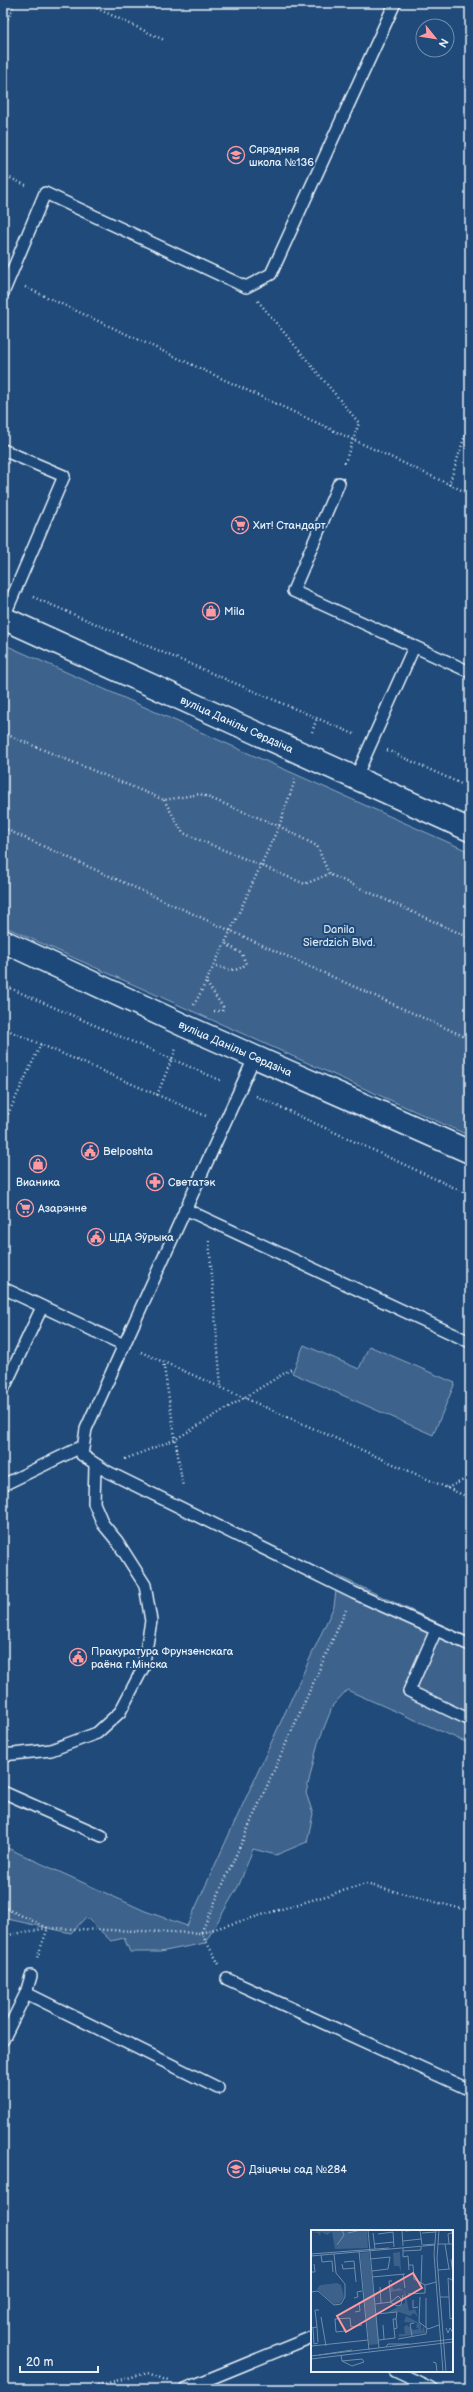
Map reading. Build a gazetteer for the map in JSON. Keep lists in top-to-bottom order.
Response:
{
  "streets": {
    "street": ["вуліца Данілы Сердзіча"]
  },
  "parks": ["Danila Sierdzich Blvd."],
  "places": {
    "school or university": ["Сярэдняя школа №136", "Дзіцячы сад №284"],
    "supermarket": ["Хит! Стандарт", "Азарэнне"],
    "shop": ["Mila", "Вианика"],
    "public building": ["Belposhta", "ЦДА Эўрыка", "Пракуратура Фрунзенскага раёна г.Мінска"],
    "pharmacy": ["Светатэк"]
  },
  "scale_bar": "20 m",
  "north": "bottom right"
}
